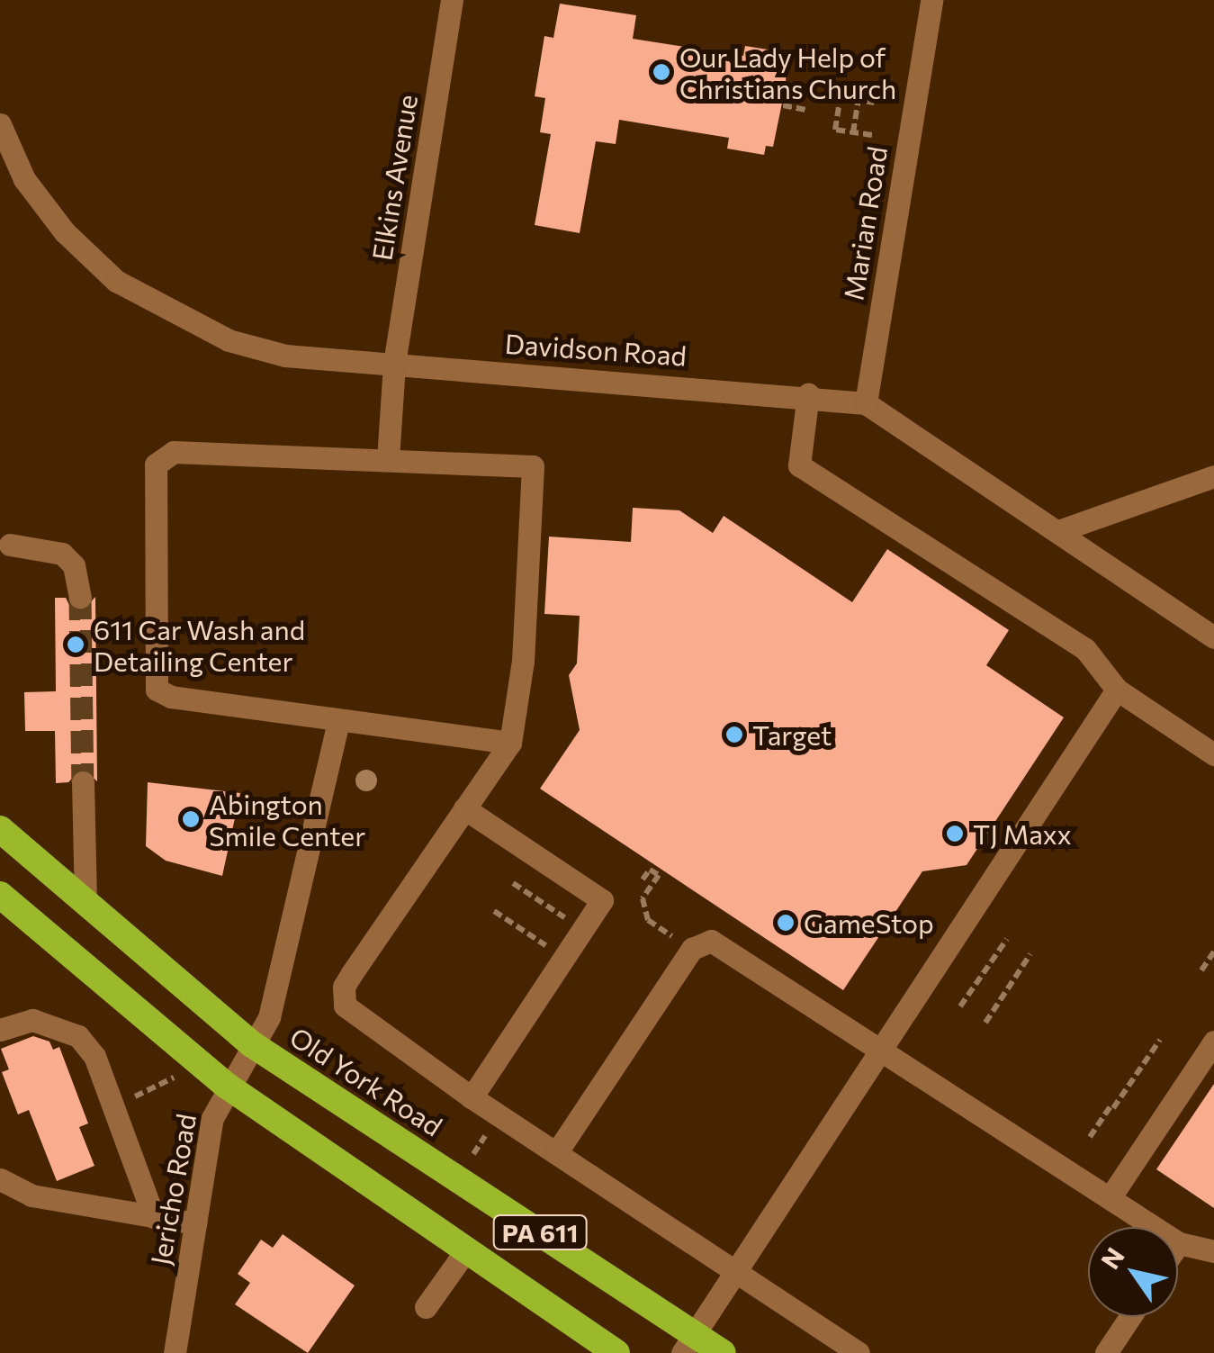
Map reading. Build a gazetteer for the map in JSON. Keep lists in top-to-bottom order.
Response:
{
  "streets": {
    "highway": ["Old York Road", "PA 611"],
    "street": [
      "Elkins Avenue",
      "Marian Road",
      "Davidson Road",
      "Jericho Road"
    ]
  },
  "crossings": [
    ["Elkins Avenue", "Davidson Road"],
    ["Marian Road", "Davidson Road"],
    ["Old York Road", "Jericho Road"],
    ["Jericho Road", "PA 611"]
  ],
  "places": [
    "Our Lady Help of Christians Church",
    "611 Car Wash and Detailing Center",
    "Target",
    "Abington Smile Center",
    "TJ Maxx",
    "GameStop"
  ],
  "north": "top left"
}
